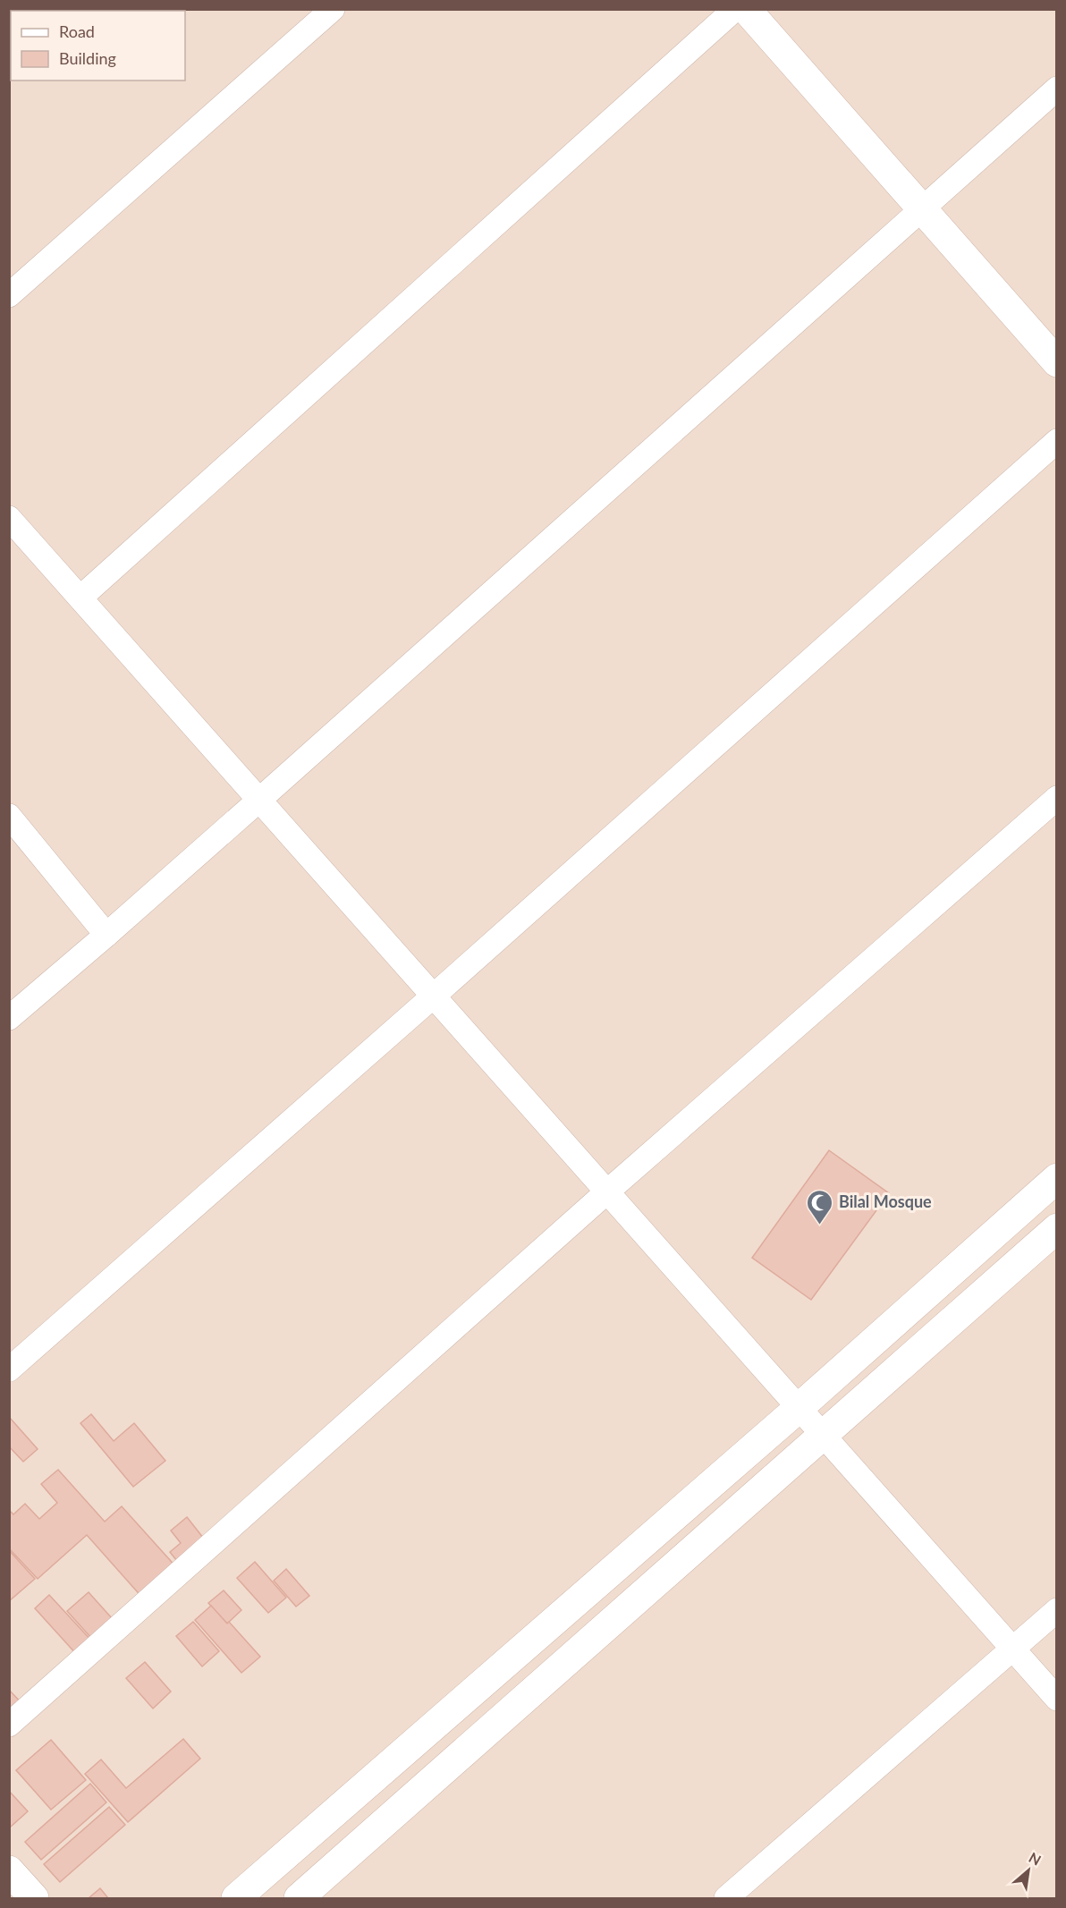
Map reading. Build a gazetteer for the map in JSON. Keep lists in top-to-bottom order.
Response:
{
  "places": {
    "mosque": ["Bilal Mosque"]
  },
  "legend": ["Road", "Building"],
  "north": "top right"
}
